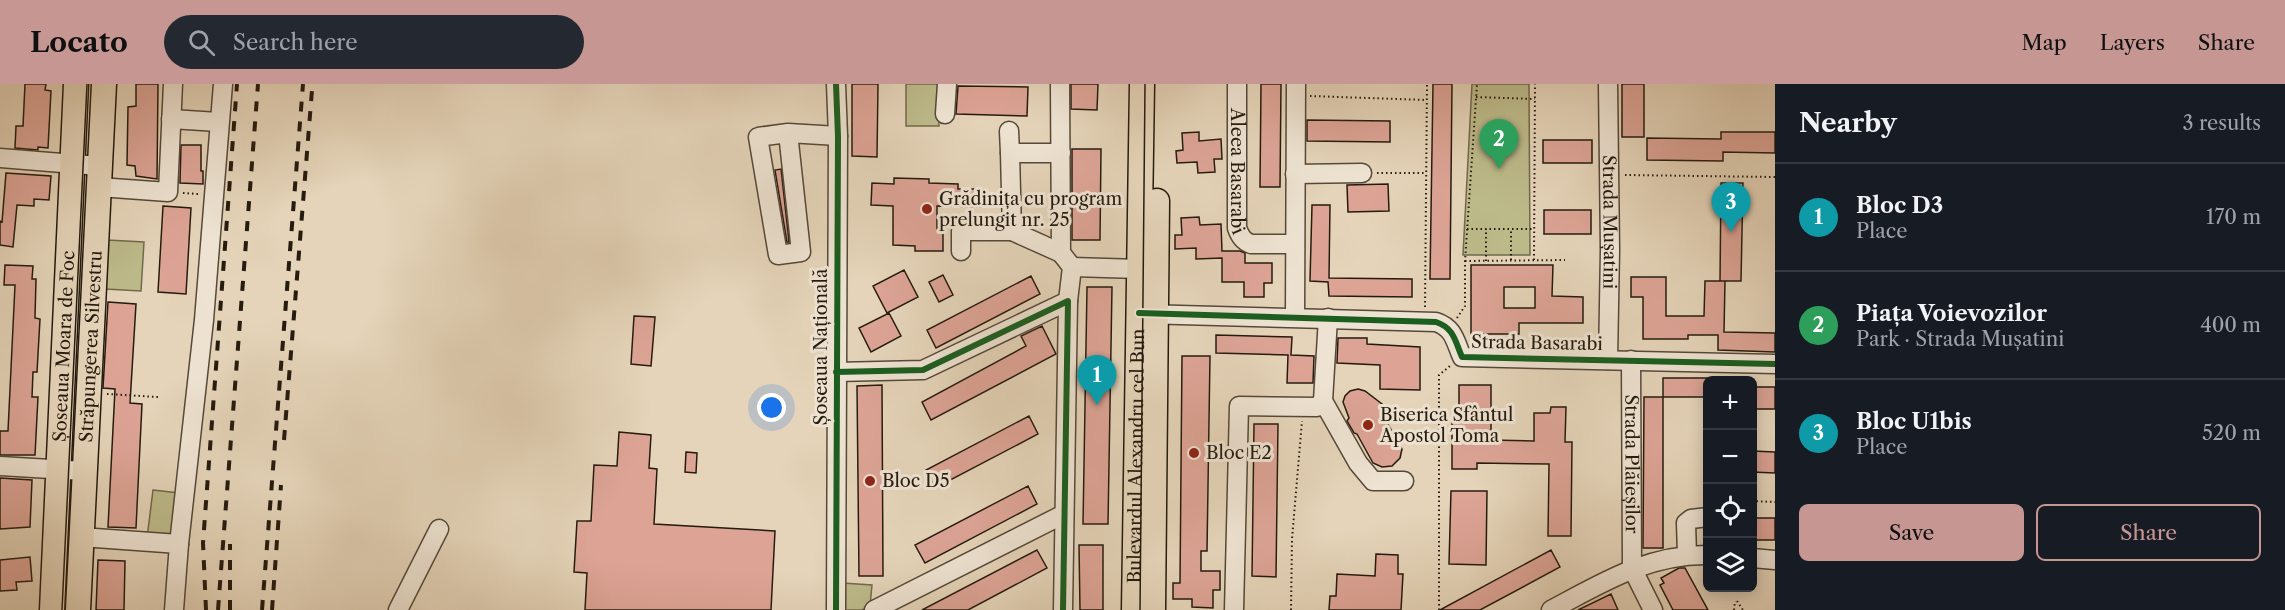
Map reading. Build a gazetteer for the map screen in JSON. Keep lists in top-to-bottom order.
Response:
{
  "streets": {
    "main road": ["Șoseaua Moara de Foc", "Străpungerea Silvestru", "Bulevardul Alexandru cel Bun"],
    "street": [
      "Aleea Basarabi",
      "Strada Mușatini",
      "Strada Basarabi",
      "Șoseaua Națională",
      "Strada Plăieșilor"
    ]
  },
  "crossings": [
    ["Strada Mușatini", "Strada Basarabi"],
    ["Strada Basarabi", "Bulevardul Alexandru cel Bun"],
    ["Strada Basarabi", "Strada Plăieșilor"]
  ],
  "places": [
    "Grădinița cu program prelungit nr. 25",
    "Biserica Sfântul Apostol Toma",
    "Bloc E2",
    "Bloc D5"
  ],
  "page": {
    "header": "Locato",
    "search": "Search here",
    "nav": ["Map", "Layers", "Share"],
    "heading": ["Nearby", "3 results"],
    "pins": ["2", "3", "1"],
    "list": [
      {
        "mark": "1",
        "name": "Bloc D3",
        "note": "Place",
        "value": "170 m"
      },
      {
        "mark": "2",
        "name": "Piața Voievozilor",
        "note": "Park · Strada Mușatini",
        "value": "400 m"
      },
      {
        "mark": "3",
        "name": "Bloc U1bis",
        "note": "Place",
        "value": "520 m"
      }
    ],
    "map_buttons": ["+", "−"],
    "buttons": ["Save", "Share"]
  }
}
